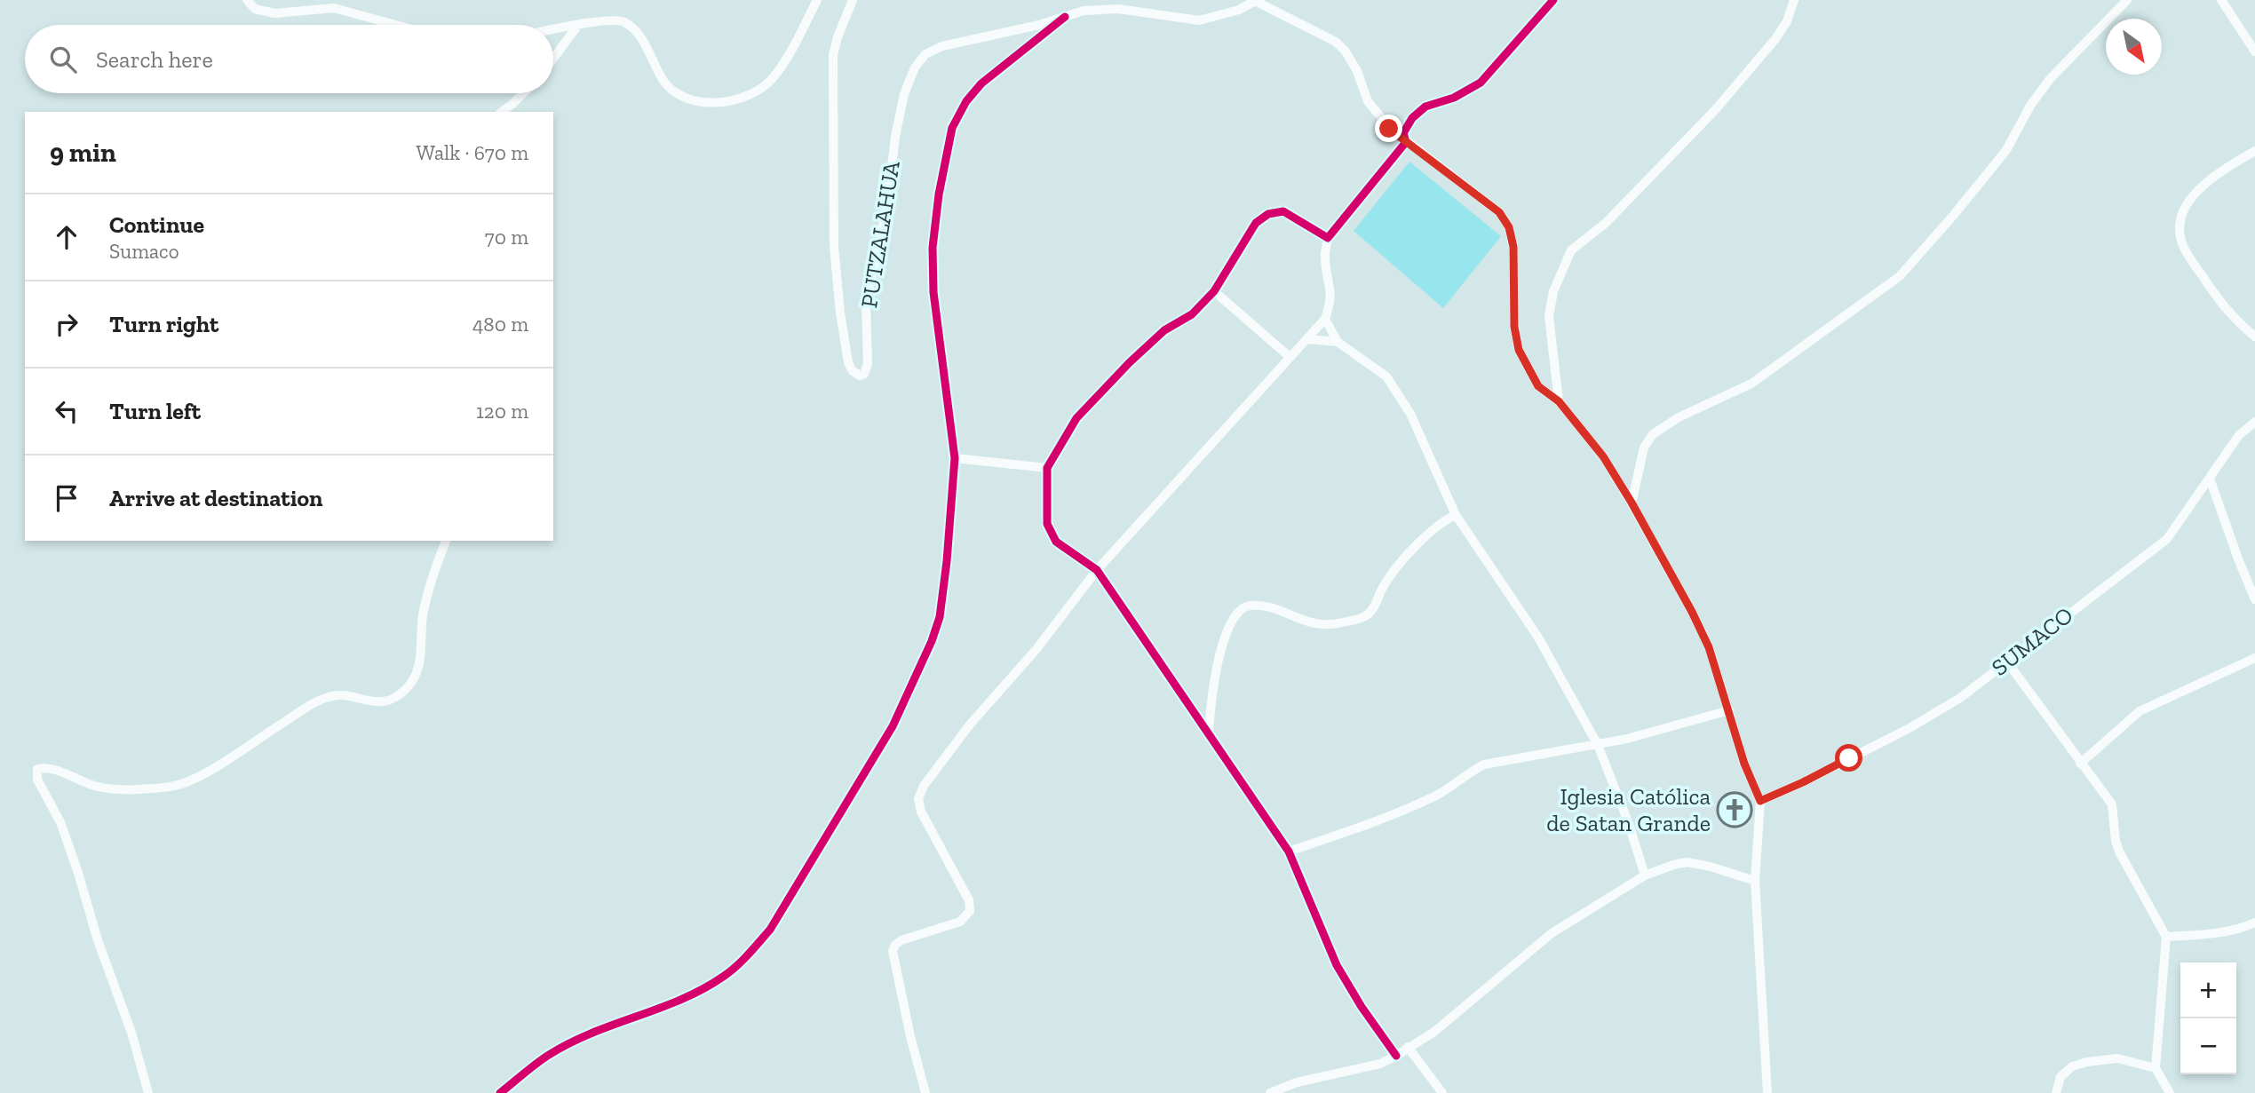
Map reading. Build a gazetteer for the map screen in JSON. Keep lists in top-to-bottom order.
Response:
{
  "streets": {
    "street": ["PUTZALAHUA", "SUMACO"]
  },
  "places": {
    "church": ["Iglesia Católica de Satan Grande"]
  },
  "north": "bottom right",
  "page": {
    "search": "Search here",
    "heading": ["9 min", "Walk · 670 m"],
    "list": [
      ["Continue", "Sumaco", "70 m"],
      ["Turn right", "480 m"],
      ["Turn left", "120 m"],
      "Arrive at destination"
    ],
    "map_buttons": ["+", "−"]
  }
}
